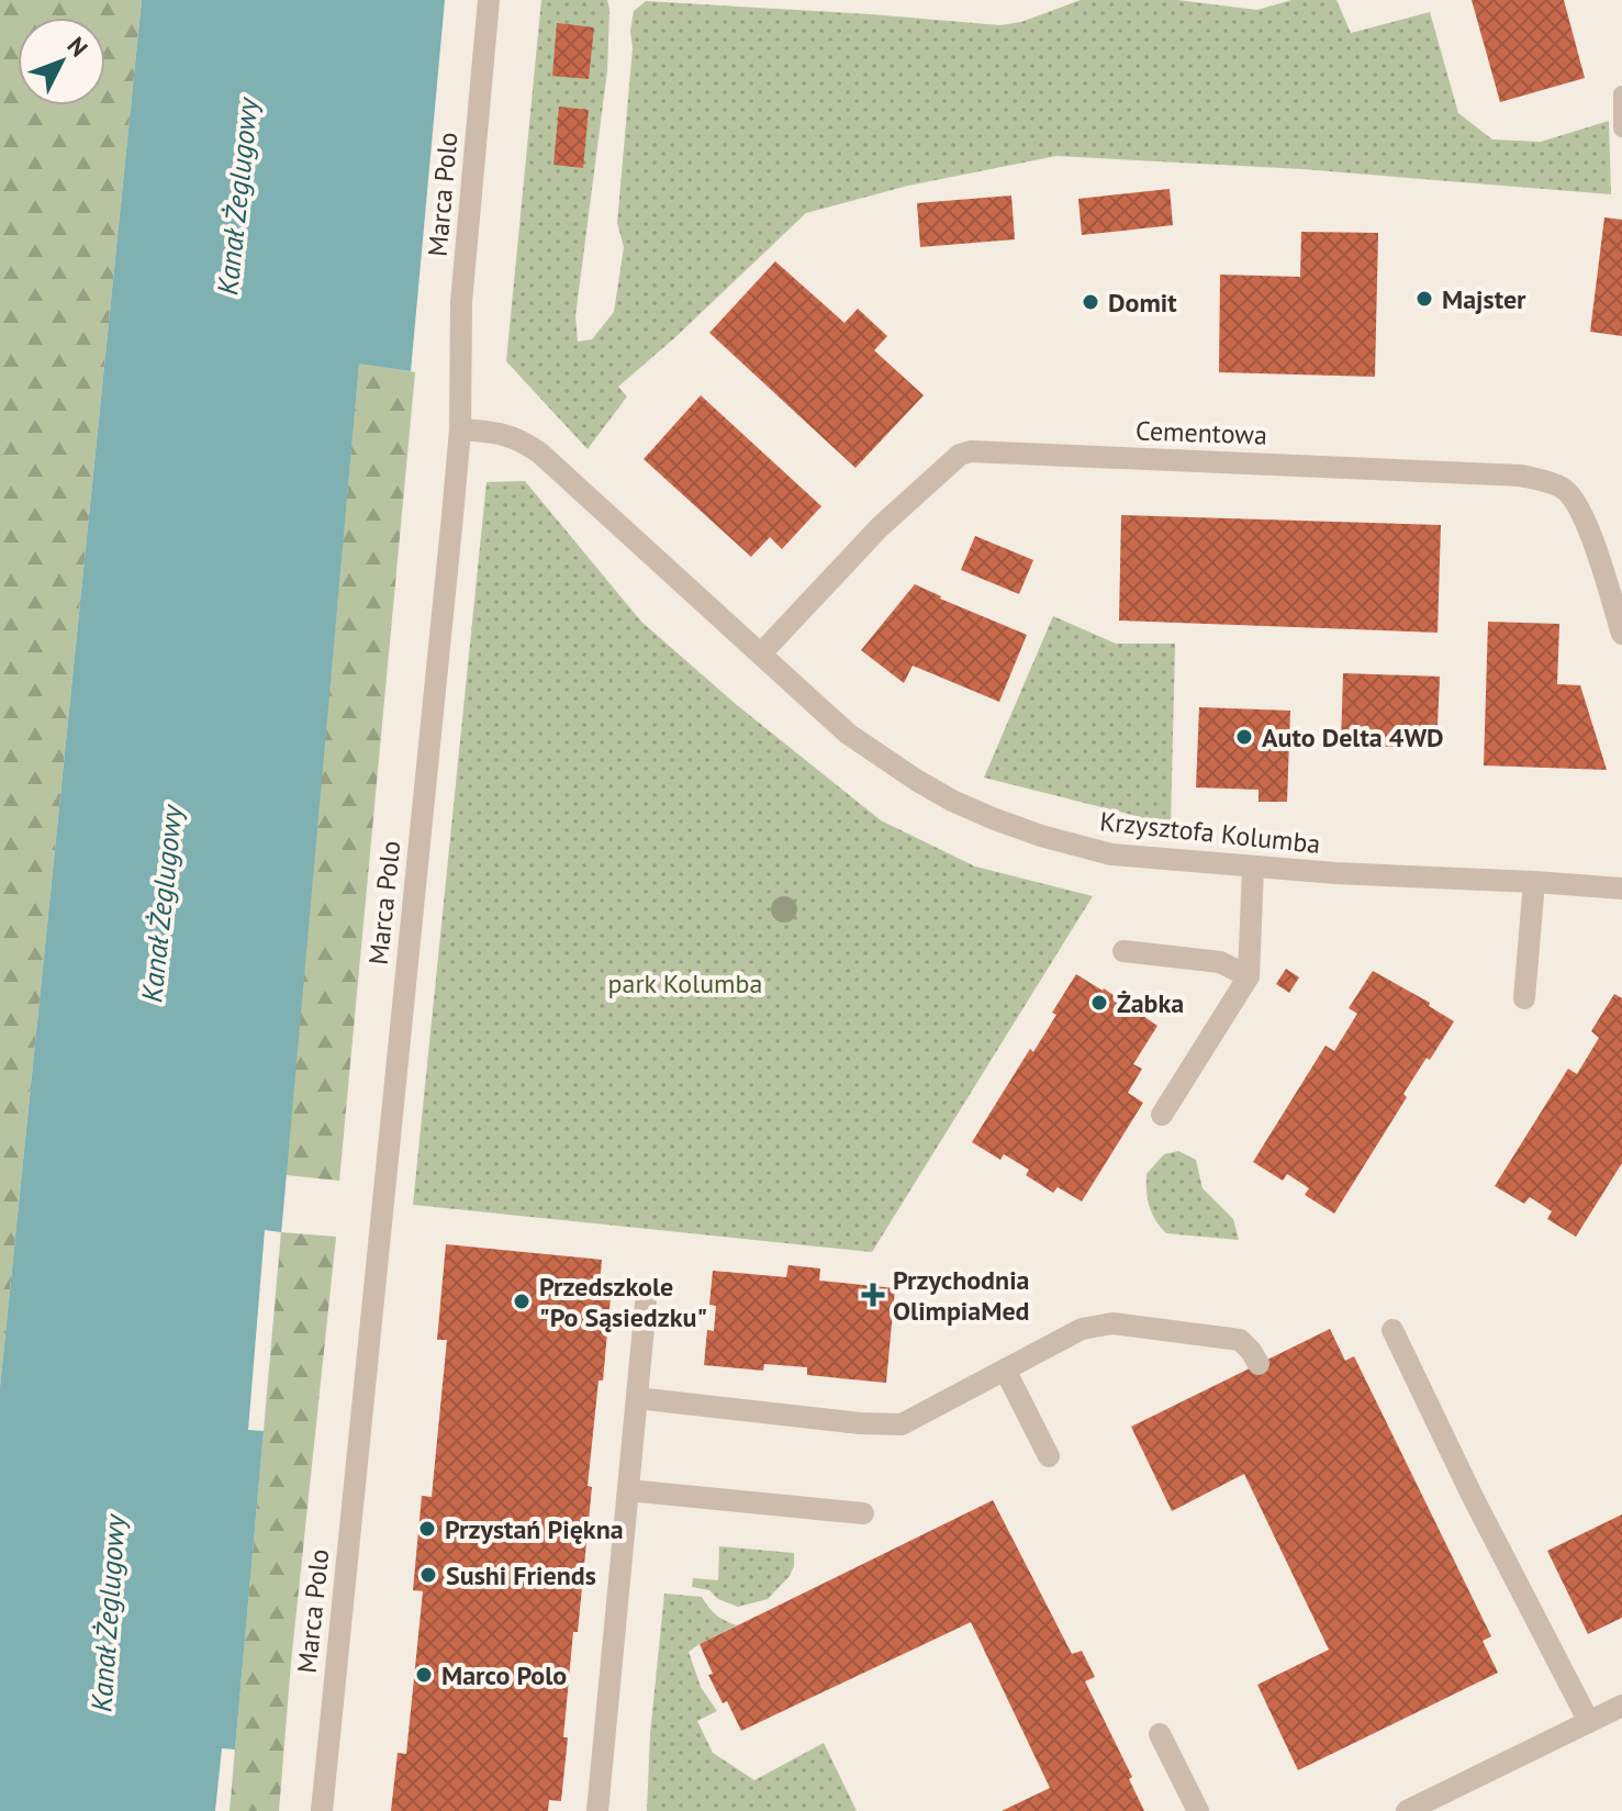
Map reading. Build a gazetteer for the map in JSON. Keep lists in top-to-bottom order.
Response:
{
  "streets": {
    "street": ["Marca Polo", "Cementowa", "Krzysztofa Kolumba"]
  },
  "crossings": [
    ["Marca Polo", "Krzysztofa Kolumba"],
    ["Cementowa", "Krzysztofa Kolumba"]
  ],
  "water": ["Kanał Żeglugowy"],
  "parks": ["park Kolumba"],
  "places": {
    "other": [
      "Majster",
      "Domit",
      "Auto Delta 4WD",
      "Żabka",
      "Przedszkole \"Po Sąsiedzku\"",
      "Przystań Piękna",
      "Sushi Friends",
      "Marco Polo"
    ],
    "health": ["Przychodnia OlimpiaMed"]
  },
  "north": "top right"
}
